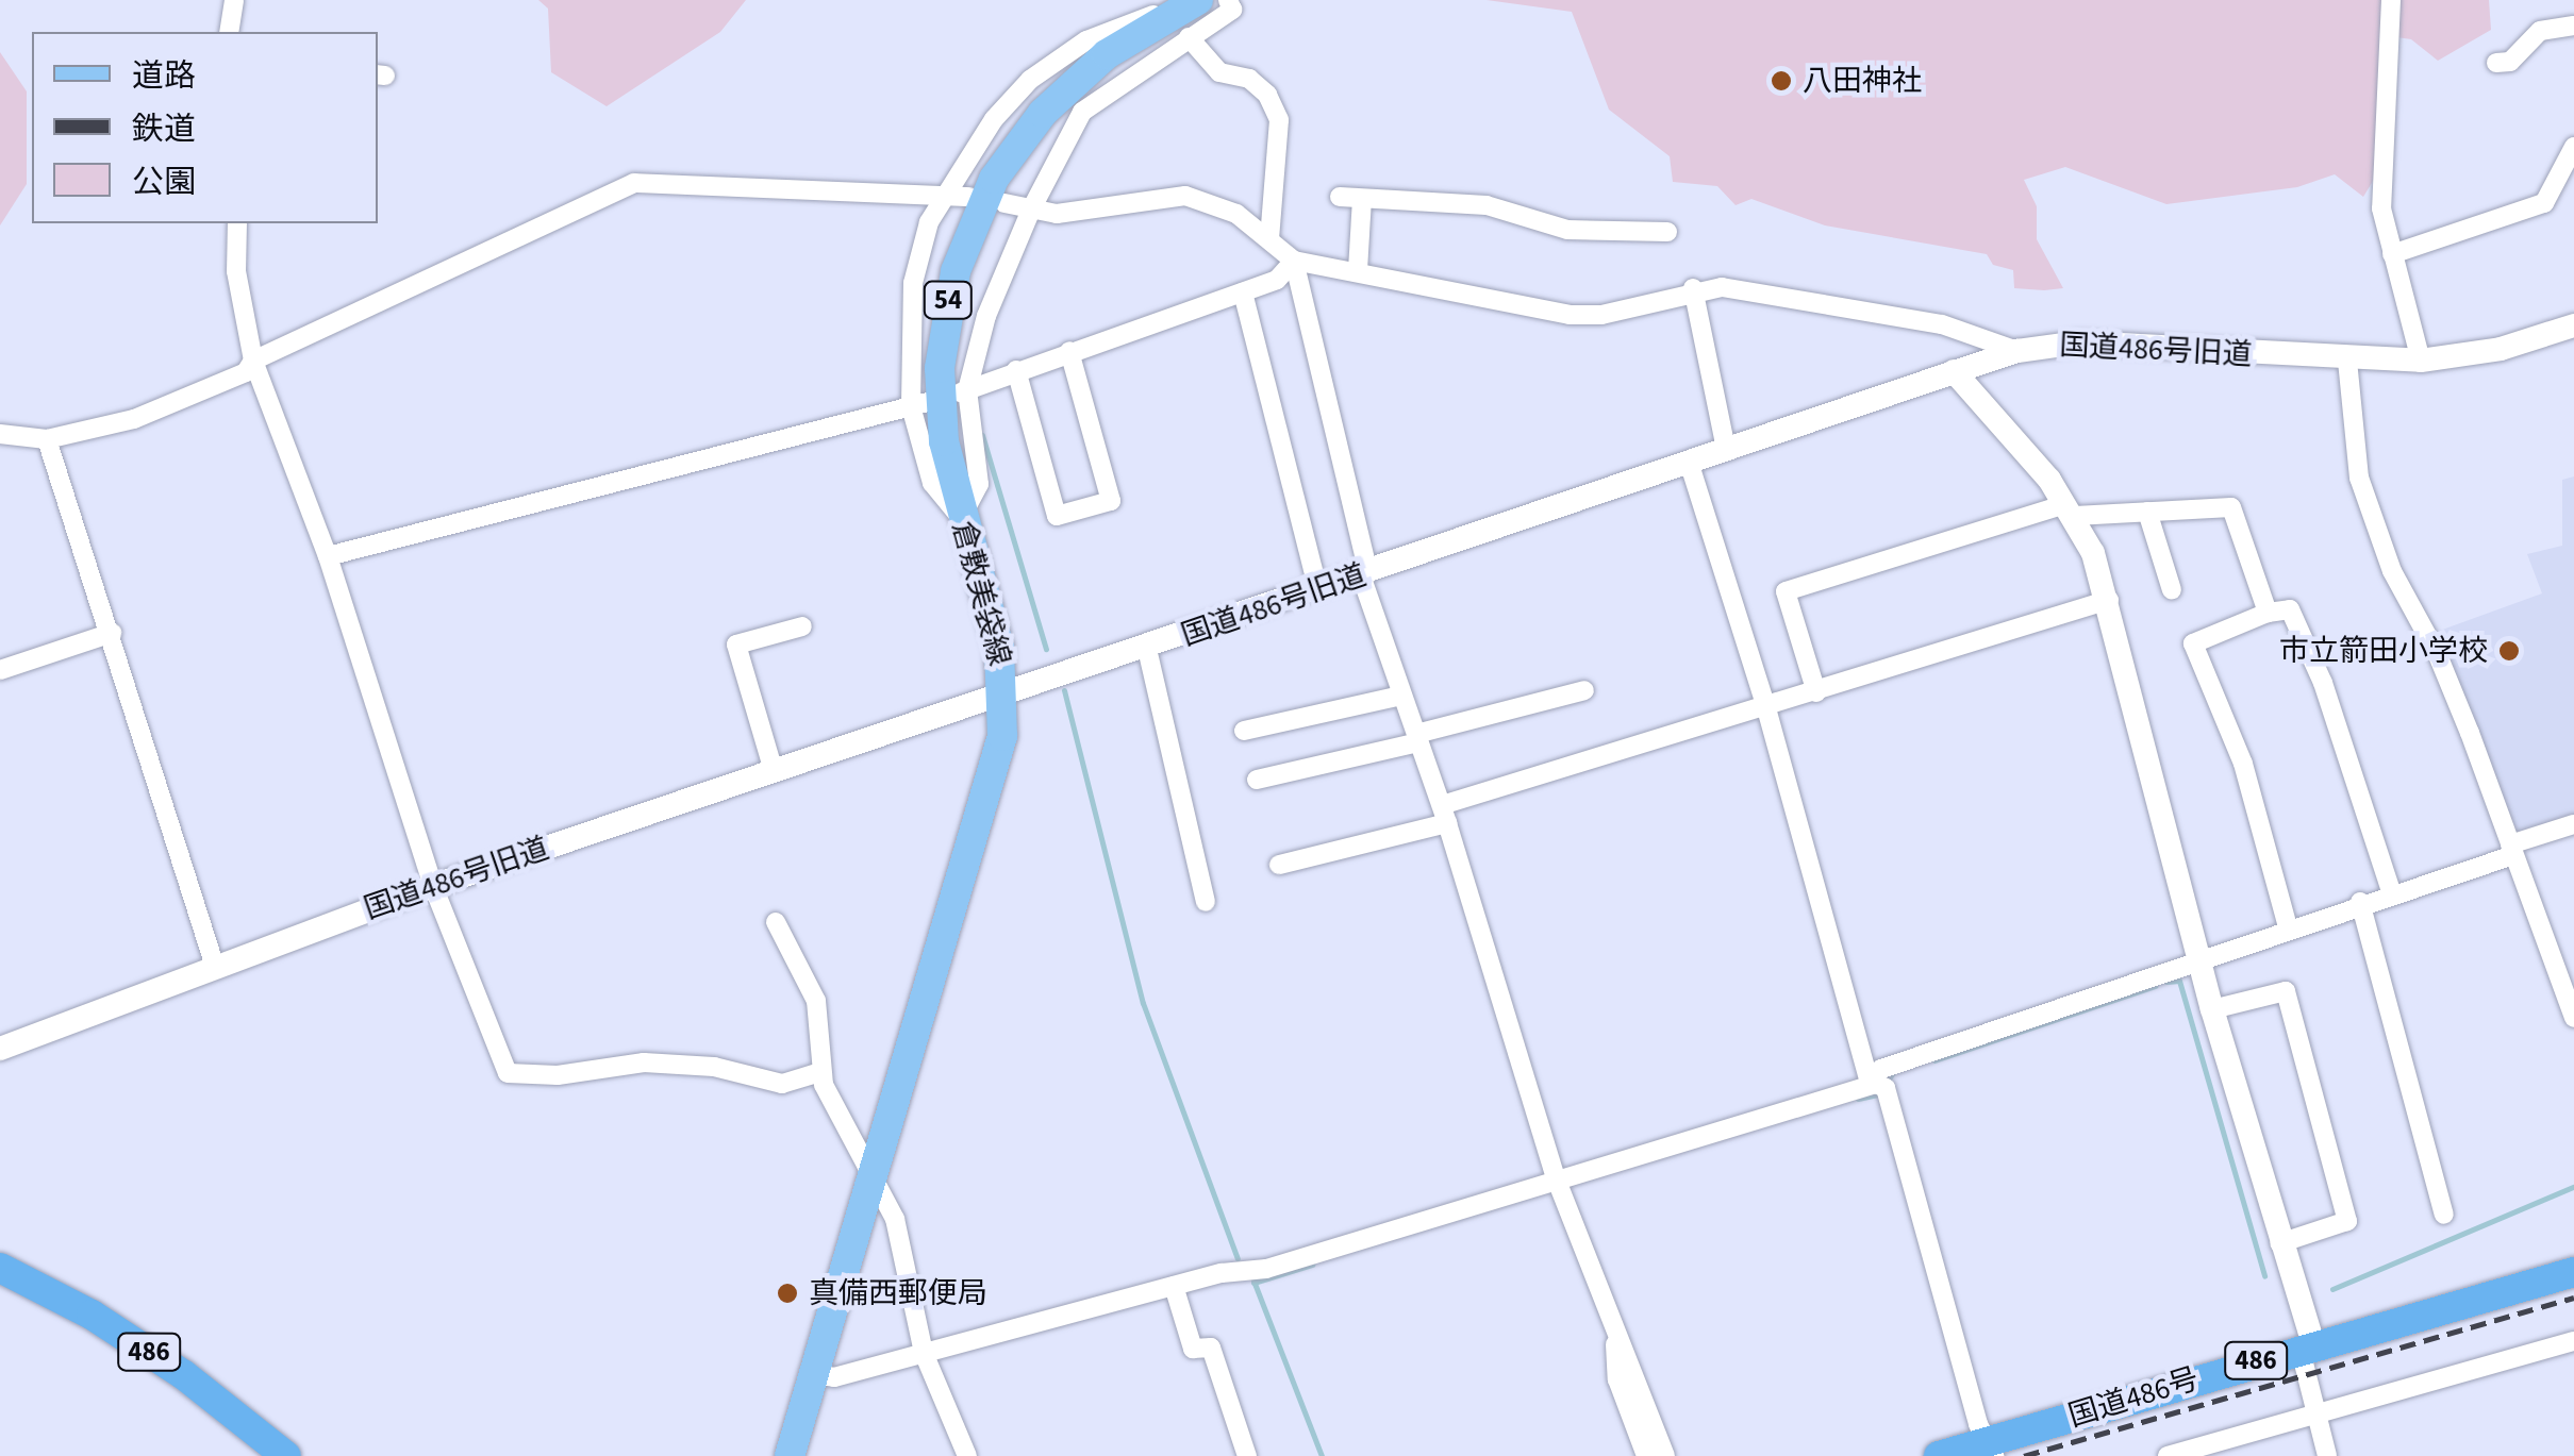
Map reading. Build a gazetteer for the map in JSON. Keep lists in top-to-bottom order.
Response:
{
  "streets": {
    "highway": ["486", "国道486号"],
    "main road": ["54", "倉敷美袋線"],
    "street": ["国道486号旧道"]
  },
  "crossings": [
    ["国道486号旧道", "倉敷美袋線"]
  ],
  "places": ["八田神社", "市立箭田小学校", "真備西郵便局"],
  "legend": ["道路", "鉄道", "公園"]
}
